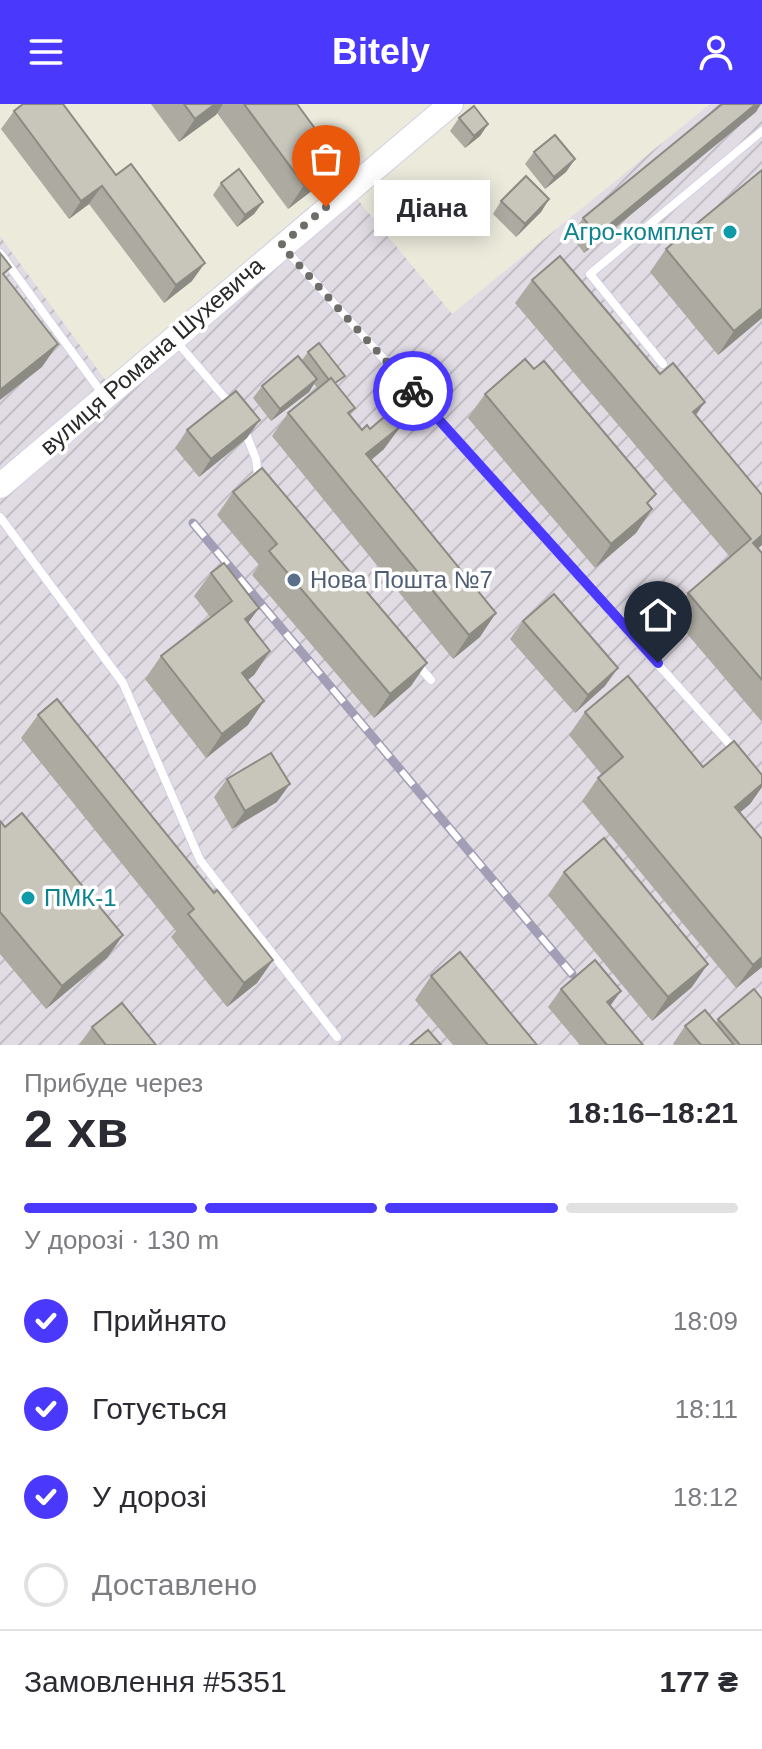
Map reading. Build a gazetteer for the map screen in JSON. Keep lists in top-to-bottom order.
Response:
{
  "streets": {
    "street": ["вулиця Романа Шухевича"]
  },
  "places": [
    "Діана",
    "Агро-комплет",
    "Нова Пошта №7",
    "ПМК-1"
  ],
  "page": {
    "header": "Bitely",
    "bubble": "Діана",
    "heading": ["2 хв", "Прибуде через", "18:16–18:21"],
    "panel": ["Замовлення #5351", "177 ₴"],
    "bar": "У дорозі · 130 m",
    "list": [
      ["Прийнято", "18:09"],
      ["Готується", "18:11"],
      ["У дорозі", "18:12"],
      "Доставлено"
    ]
  }
}
